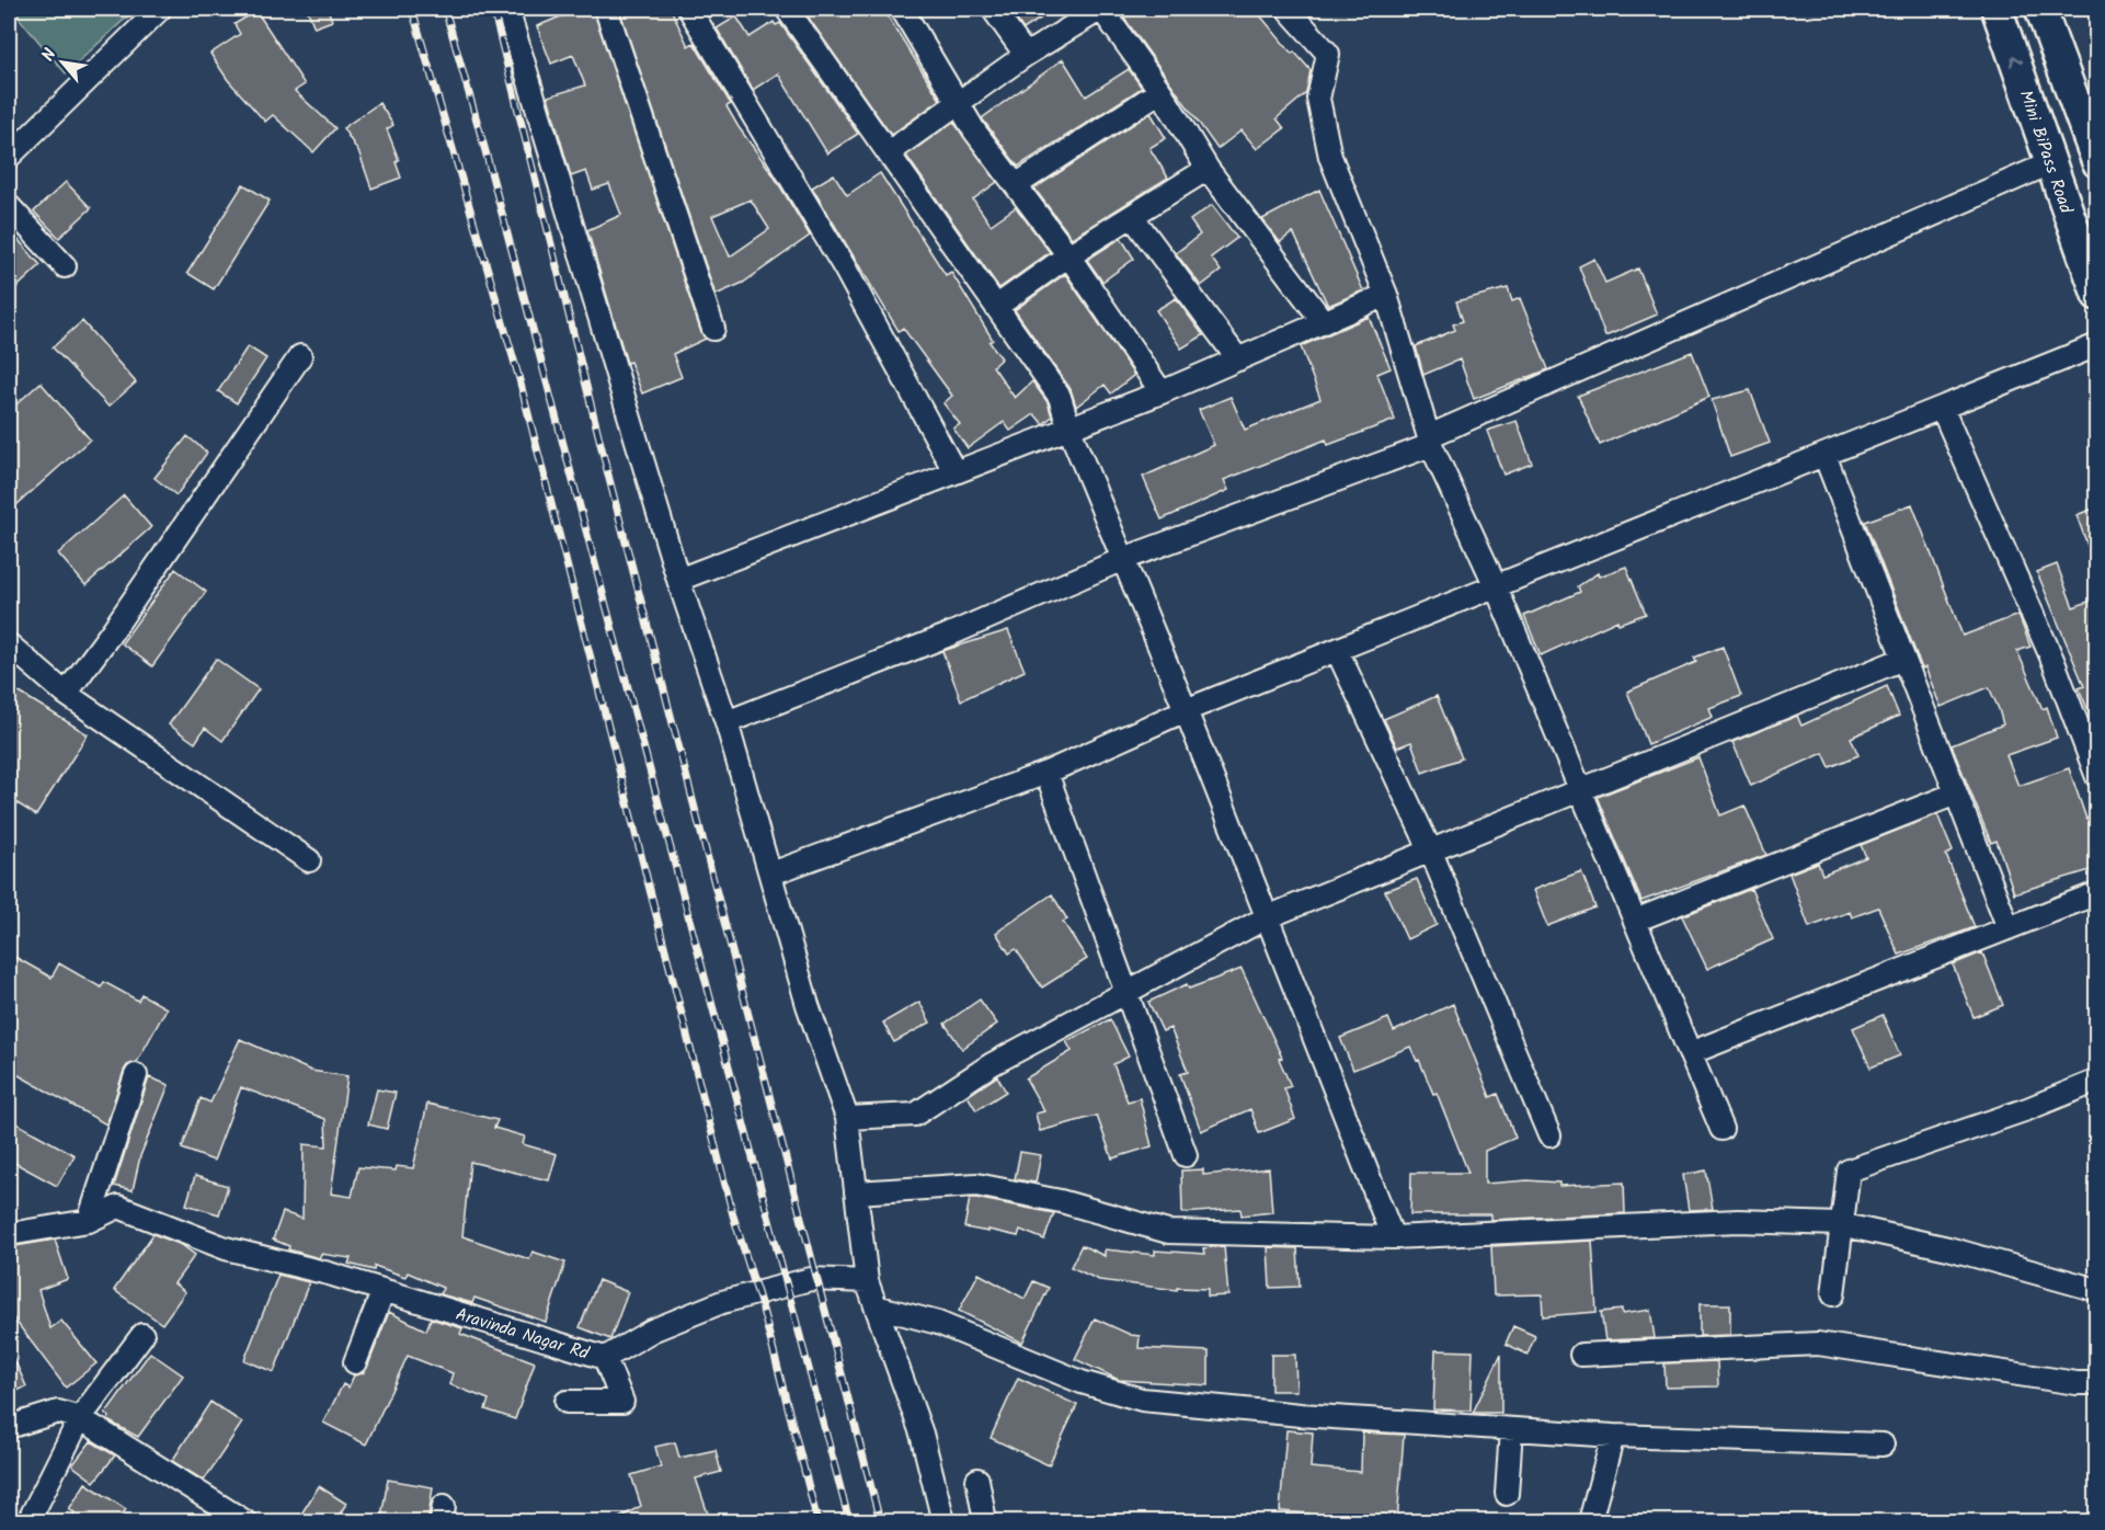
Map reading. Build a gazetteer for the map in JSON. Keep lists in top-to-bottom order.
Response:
{
  "streets": {
    "main road": ["Mini BiPass Road"],
    "street": ["Aravinda Nagar Rd"]
  },
  "north": "top left"
}
